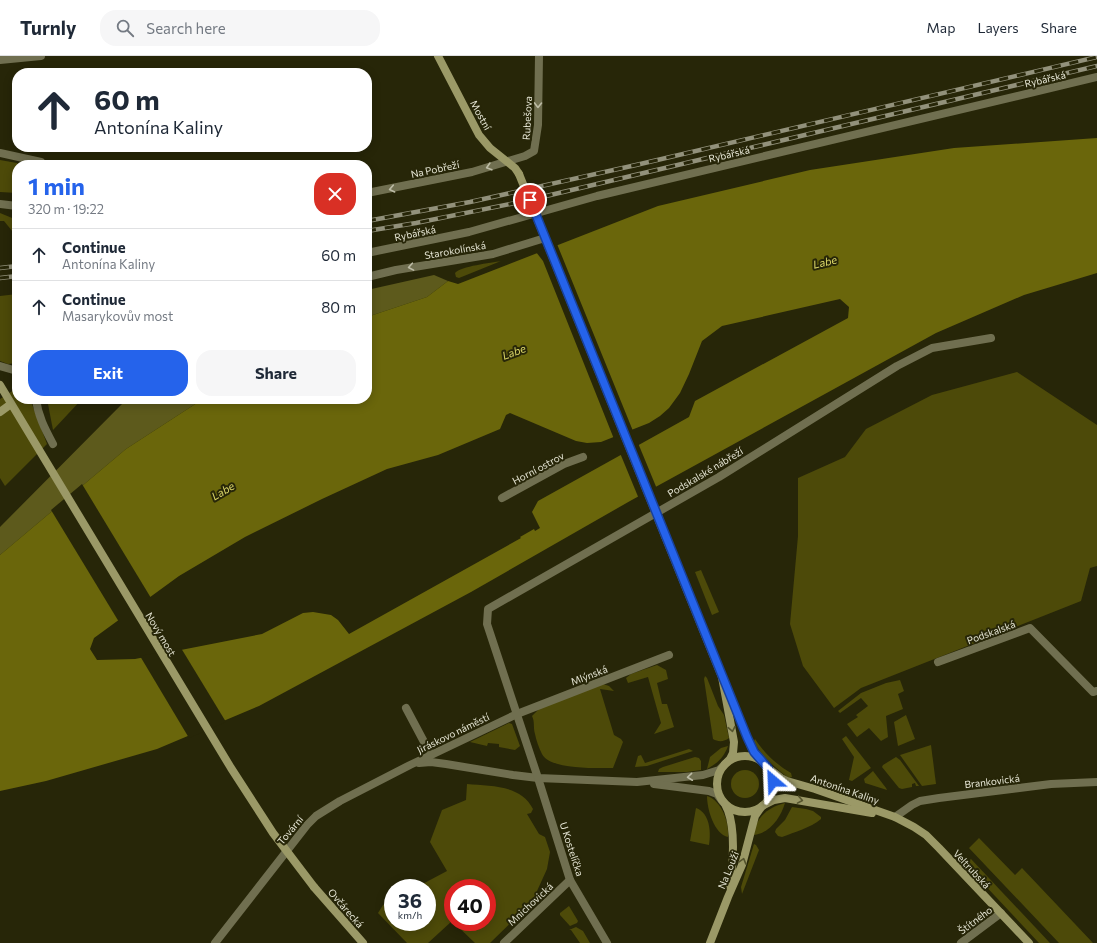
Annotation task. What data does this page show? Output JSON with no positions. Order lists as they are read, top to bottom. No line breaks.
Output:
{"streets":{"street":["Rybářská","Mostní","Rubešova","Na Pobřeží","Starokolínská","Horní ostrov","Podskalské nábřeží","Podskalská","Nový most","Mlýnská","Jiráskovo náměstí","Brankovická","Antonína Kaliny","Tovární","U Kostelíčka","Veltrubská","Na Louži","Mnichovická","Ovčárecká","Štítného"]},"crossings":[["Mostní","Rubešova"],["Mostní","Na Pobřeží"],["Mostní","Starokolínská"],["Rubešova","Na Pobřeží"],["Podskalské nábřeží","Mlýnská"],["Podskalské nábřeží","Jiráskovo náměstí"],["Nový most","Ovčárecká"],["Mlýnská","Jiráskovo náměstí"],["Jiráskovo náměstí","Antonína Kaliny"],["Jiráskovo náměstí","Tovární"],["Jiráskovo náměstí","U Kostelíčka"],["Jiráskovo náměstí","Na Louži"],["Brankovická","Antonína Kaliny"],["Brankovická","Veltrubská"],["Antonína Kaliny","Veltrubská"],["Antonína Kaliny","Na Louži"],["U Kostelíčka","Mnichovická"],["Veltrubská","Štítného"]],"one_way":["Rubešova","Na Pobřeží","Starokolínská"],"water":["Labe"],"page":{"header":"Turnly","search":"Search here","nav":["Map","Layers","Share"],"turn":["60 m","Antonína Kaliny"],"heading":["1 min","320 m · 19:22"],"list":[{"name":"Continue","note":"Antonína Kaliny","value":"60 m"},{"name":"Continue","note":"Masarykovův most","value":"80 m"}],"buttons":["Exit","Share"],"speed":"36 km/h","limit":"40"}}
